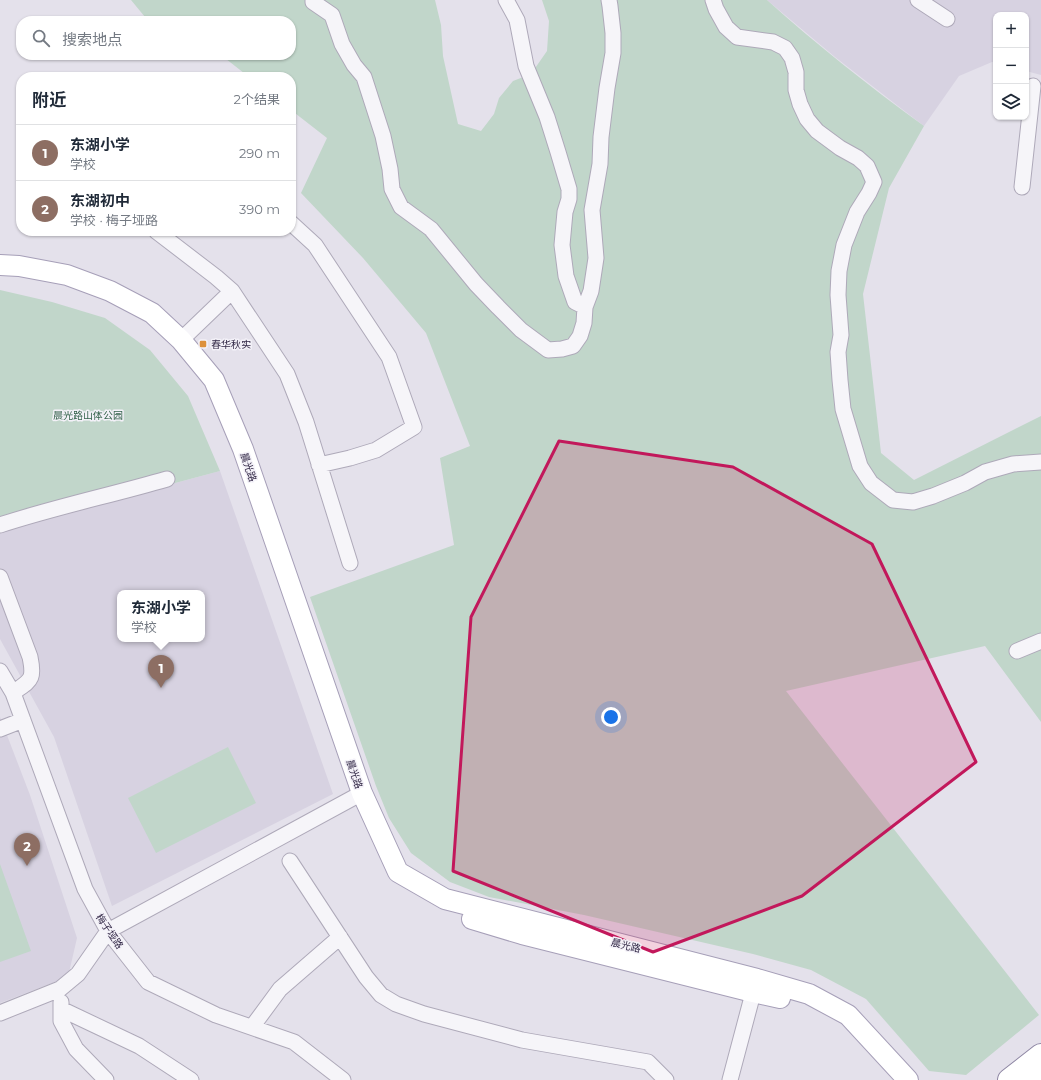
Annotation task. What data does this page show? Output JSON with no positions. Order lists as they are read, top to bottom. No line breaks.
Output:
{"streets":{"main road":["晨光路"],"street":["梅子垭路"]},"parks":["晨光路山体公园"],"places":{"transit":["春华秋实"]},"page":{"map_buttons":["+","−"],"search":"搜索地点","heading":["附近","2个结果"],"list":[{"mark":"1","name":"东湖小学","note":"学校","value":"290 m"},{"mark":"2","name":"东湖初中","note":"学校 · 梅子垭路","value":"390 m"}],"popup":["东湖小学","学校"],"pins":["1","2"]}}
